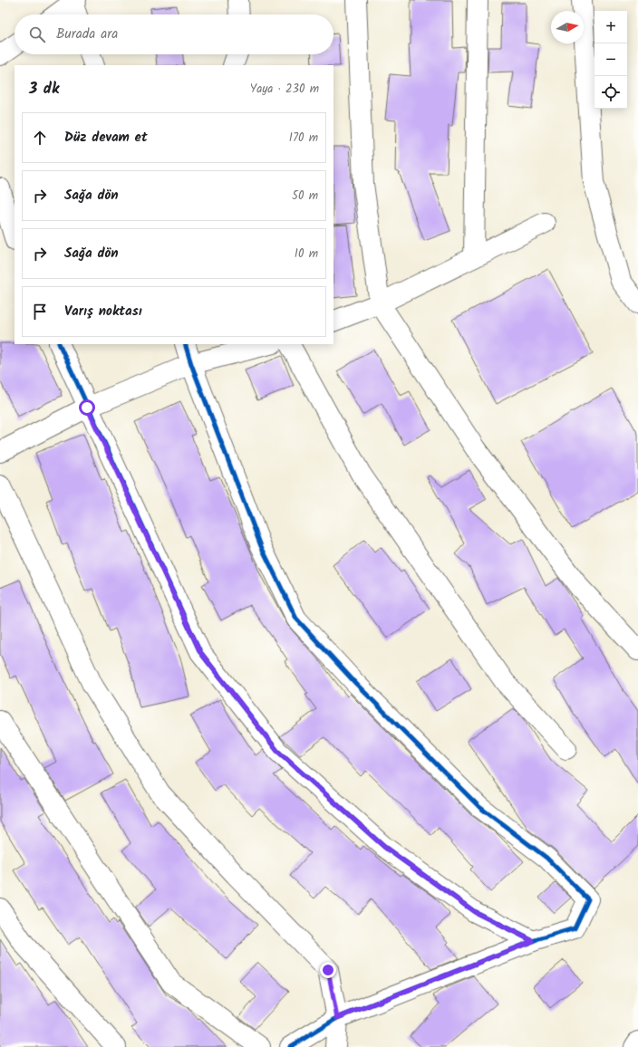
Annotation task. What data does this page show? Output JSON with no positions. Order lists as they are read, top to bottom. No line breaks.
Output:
{"north":"right","page":{"map_buttons":["+","−"],"search":"Burada ara","heading":["3 dk","Yaya · 230 m"],"list":[["Düz devam et","170 m"],["Sağa dön","50 m"],["Sağa dön","10 m"],"Varış noktası"]}}
